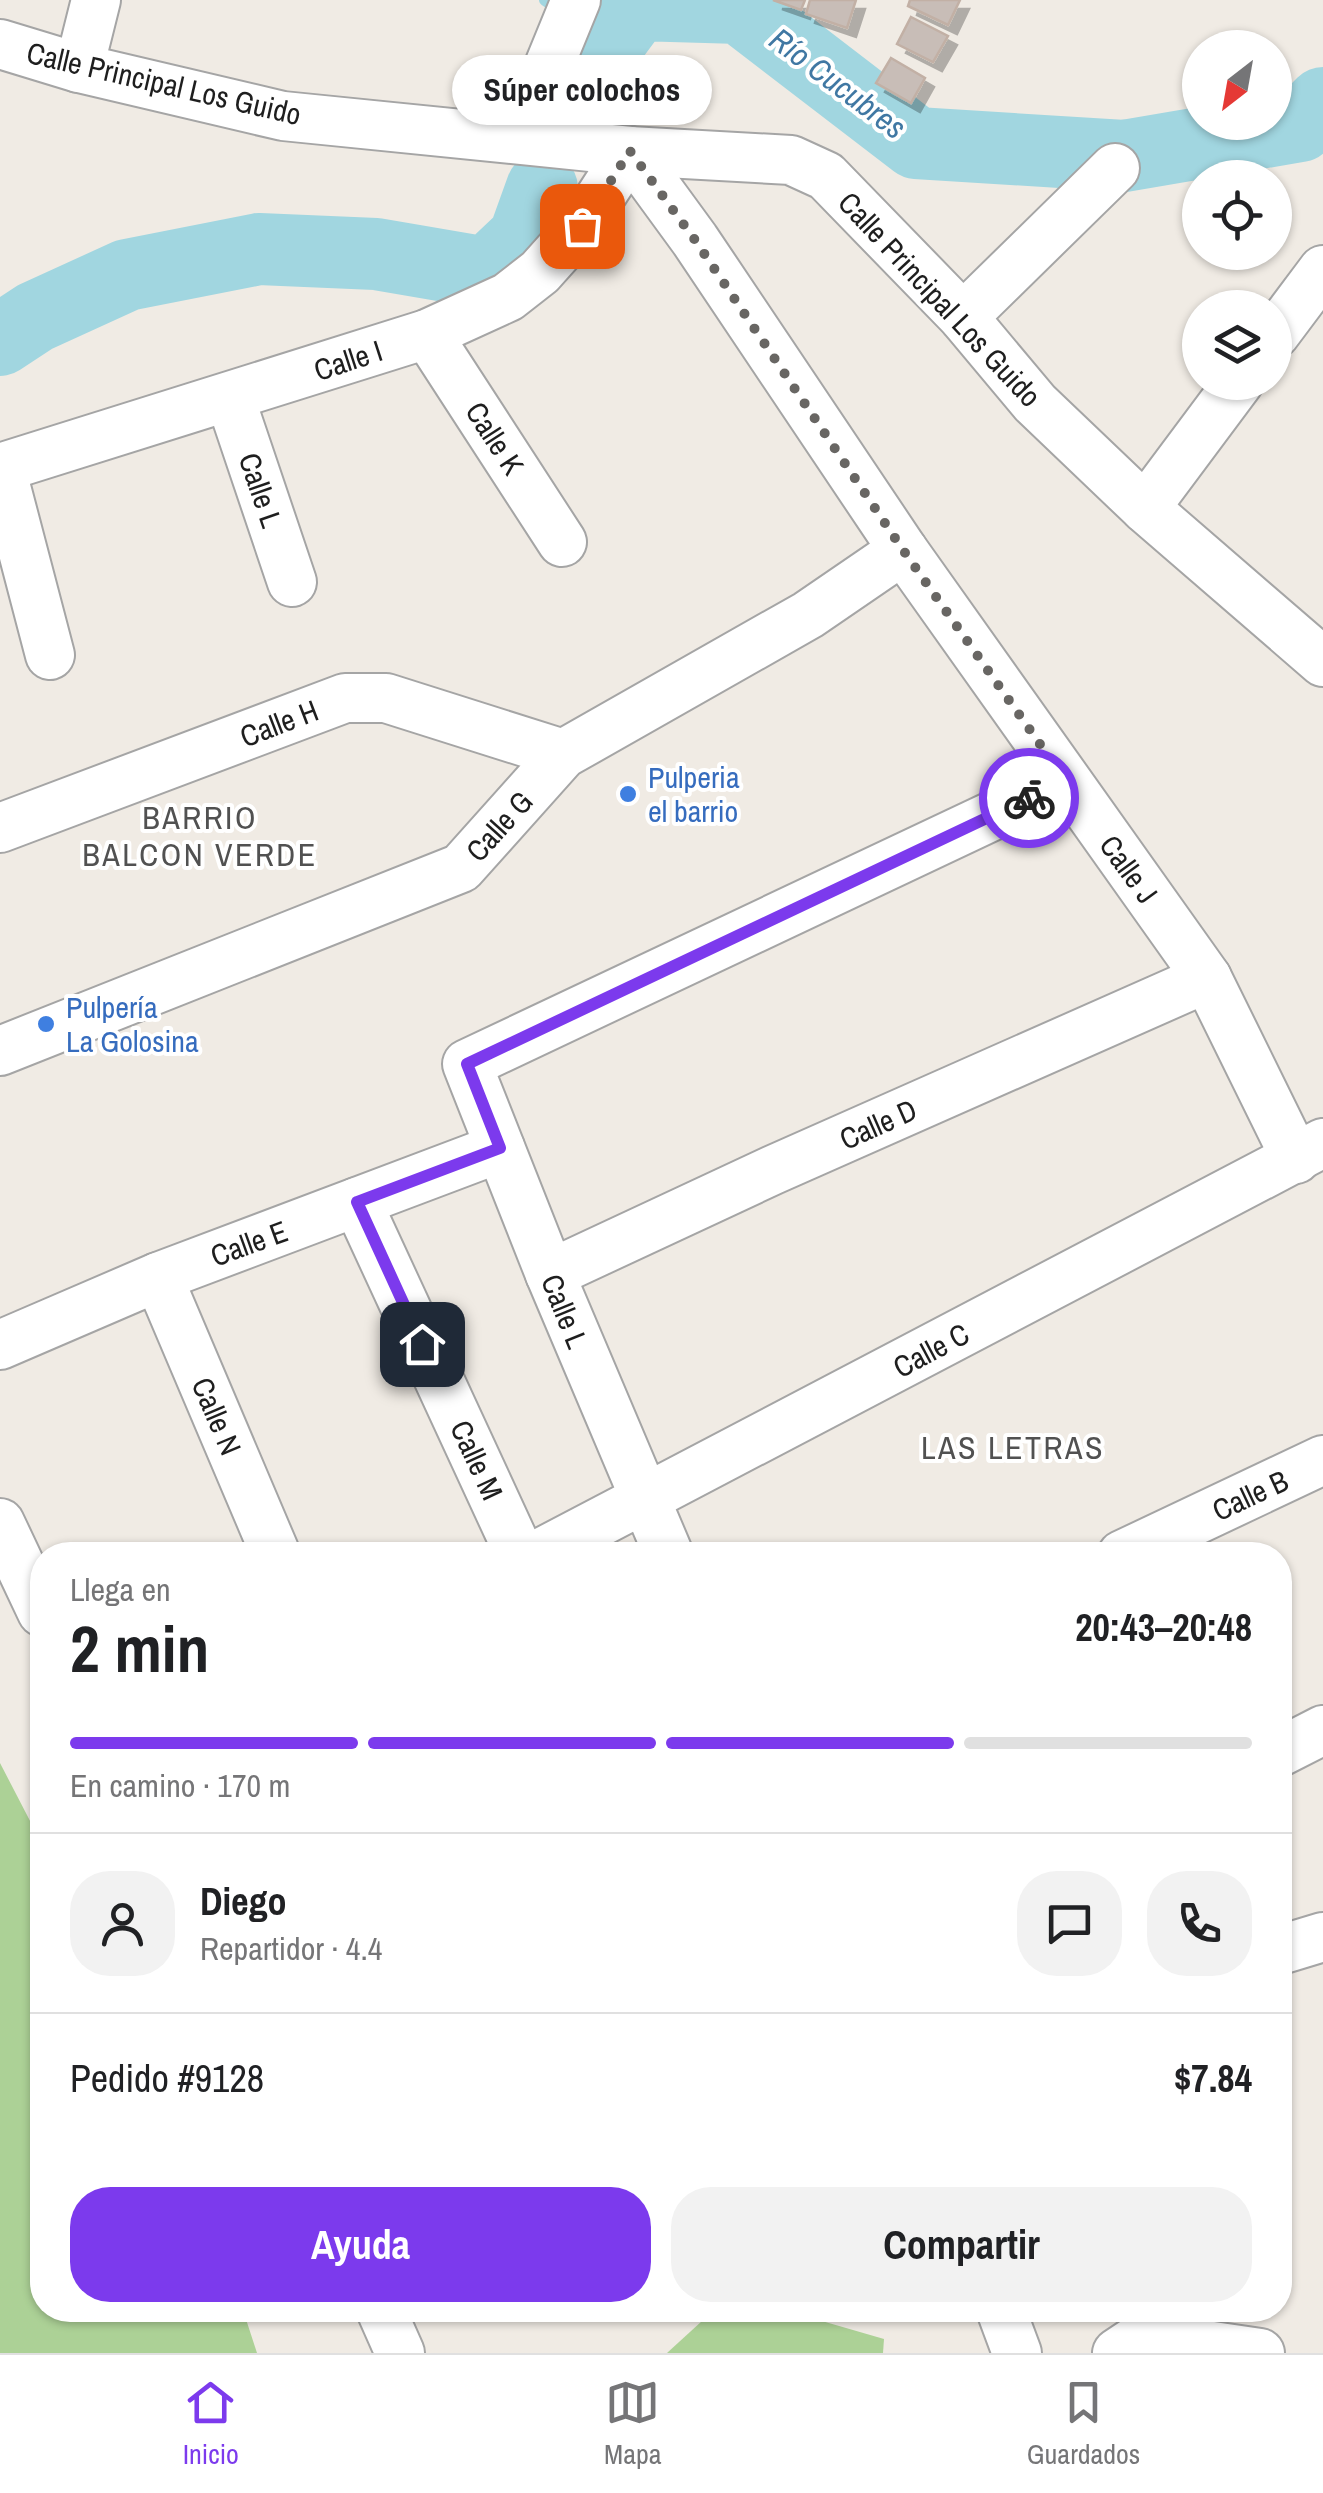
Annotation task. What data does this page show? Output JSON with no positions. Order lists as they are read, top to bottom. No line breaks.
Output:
{"streets":{"street":["Calle Principal Los Guido","Calle I","Calle K","Calle L","Calle H","Calle G","Calle J","Calle D","Calle E","Calle C","Calle N","Calle M","Calle B"]},"crossings":[["Calle Principal Los Guido","Calle I"],["Calle Principal Los Guido","Calle J"],["Calle I","Calle K"],["Calle I","Calle L"],["Calle I","Calle J"],["Calle L","Calle J"],["Calle L","Calle D"],["Calle L","Calle E"],["Calle L","Calle C"],["Calle H","Calle G"],["Calle G","Calle J"],["Calle J","Calle D"],["Calle J","Calle C"],["Calle E","Calle N"],["Calle E","Calle M"]],"districts":["BARRIO BALCON VERDE","LAS LETRAS"],"water":["Río Cucubres"],"places":["Súper colochos","Pulperia el barrio","Pulpería La Golosina"],"north":"bottom left","page":{"bubble":"Súper colochos","heading":["2 min","Llega en","20:43–20:48"],"panel":["Diego","Repartidor · 4.4","Pedido #9128","$7.84"],"bar":"En camino · 170 m","buttons":["Ayuda","Compartir"],"tabs":["Inicio","Mapa","Guardados"]}}
